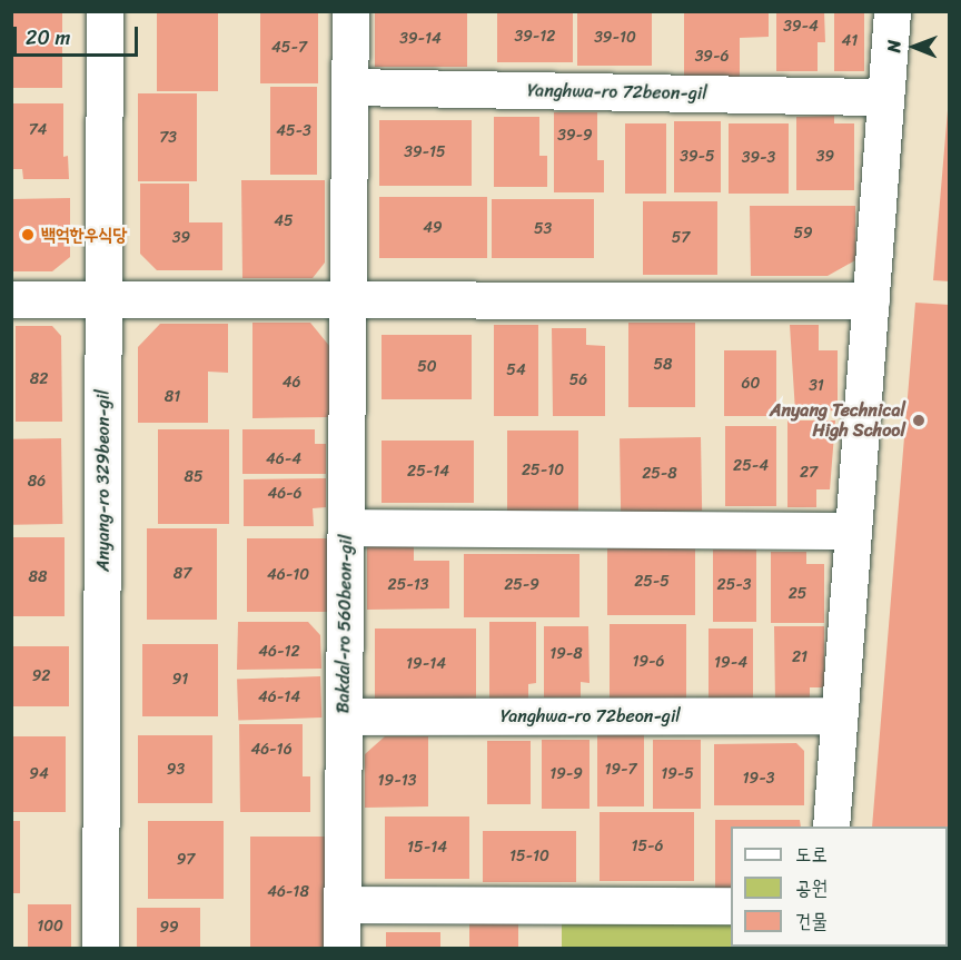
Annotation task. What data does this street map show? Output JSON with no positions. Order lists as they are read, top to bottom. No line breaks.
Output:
{"streets":{"street":["Yanghwa-ro 72beon-gil","Anyang-ro 329beon-gil","Bakdal-ro 560beon-gil"]},"crossings":[["Yanghwa-ro 72beon-gil","Bakdal-ro 560beon-gil"]],"places":["백억한우식당","Anyang Technical High School"],"house_numbers":["39-4","39-12","39-10","39-14","41","45-7","39-6","74","45-3","39-9","73","39-15","39-5","39","39-3","45","49","53","59","39","57","58","50","54","82","56","46","60","31","81","46-4","25-4","25-10","25-14","27","25-8","85","86","46-6","87","46-10","88","25-5","25-13","25-9","25-3","25","46-12","19-8","21","19-6","19-4","19-14","92","91","46-14","46-16","93","19-7","94","19-9","19-5","19-3","19-13","15-6","15-14","15-10","97","46-18","100","99"],"legend":["도로","공원","건물"],"scale_bar":"20 m","north":"left"}
